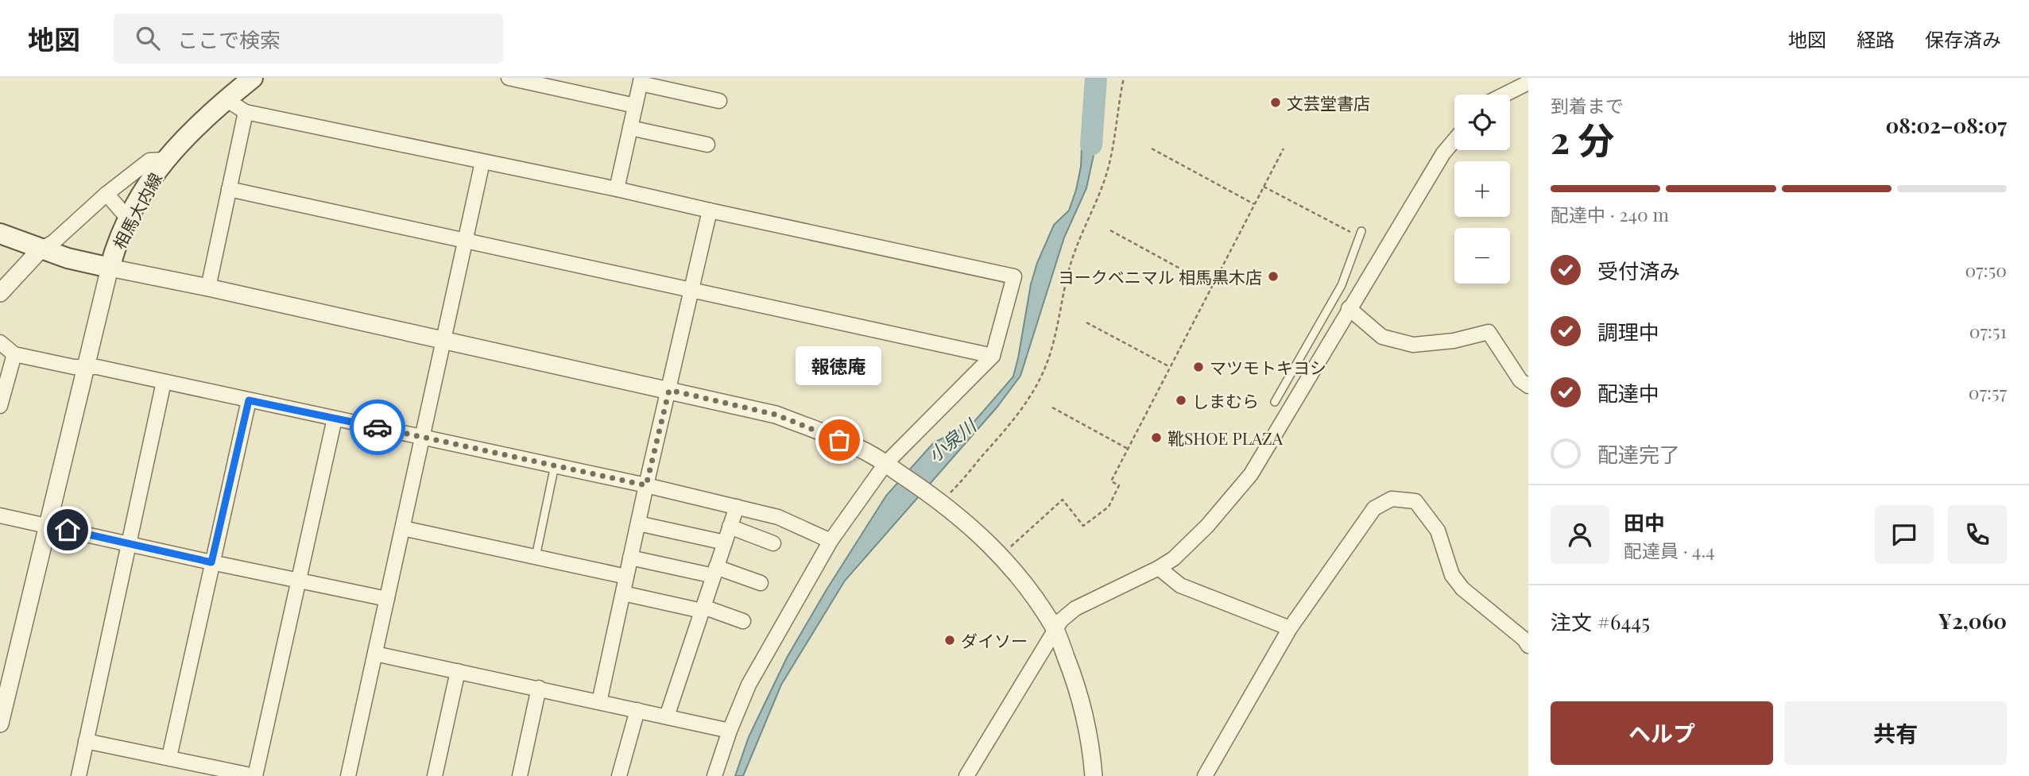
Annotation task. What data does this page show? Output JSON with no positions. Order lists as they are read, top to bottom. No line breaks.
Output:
{"streets":{"main road":["相馬大内線"]},"water":["小泉川"],"places":["文芸堂書店","ヨークベニマル 相馬黒木店","マツモトキヨシ","しまむら","靴SHOE PLAZA","報徳庵","ダイソー"],"page":{"header":"地図","search":"ここで検索","nav":["地図","経路","保存済み"],"heading":["2 分","到着まで","08:02–08:07"],"panel":["田中","配達員 · 4.4","注文 #6445","¥2,060"],"map_buttons":["+","−"],"bar":"配達中 · 240 m","list":[["受付済み","07:50"],["調理中","07:51"],["配達中","07:57"],"配達完了"],"bubble":"報徳庵","buttons":["ヘルプ","共有"]}}
